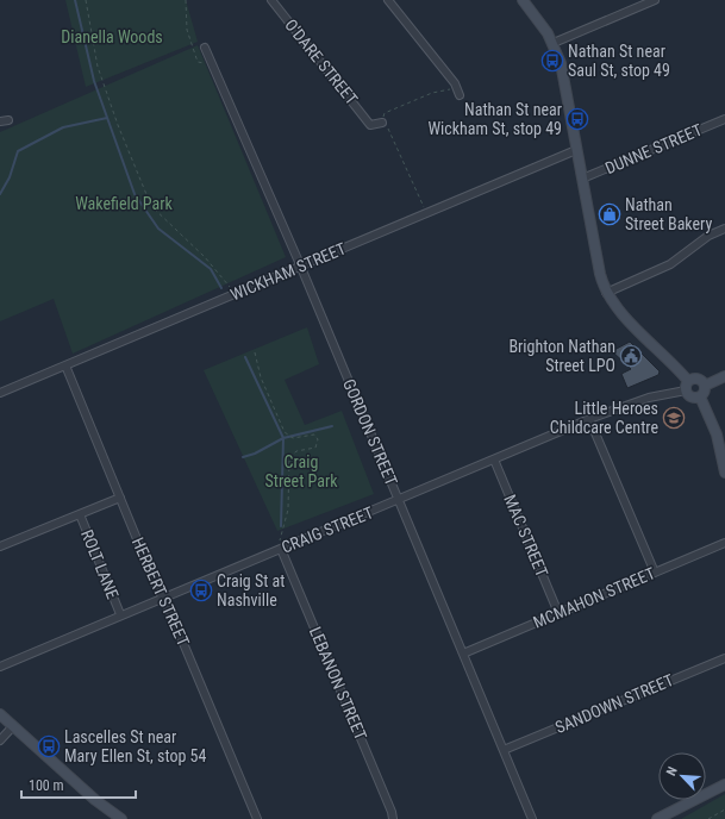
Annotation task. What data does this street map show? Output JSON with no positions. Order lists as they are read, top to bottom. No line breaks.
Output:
{"streets":{"street":["O'DARE STREET","DUNNE STREET","WICKHAM STREET","GORDON STREET","CRAIG STREET","MAC STREET","ROLT LANE","HERBERT STREET","MCMAHON STREET","LEBANON STREET","SANDOWN STREET"]},"crossings":[["WICKHAM STREET","GORDON STREET"],["WICKHAM STREET","HERBERT STREET"],["GORDON STREET","CRAIG STREET"],["GORDON STREET","MCMAHON STREET"],["GORDON STREET","SANDOWN STREET"],["CRAIG STREET","MAC STREET"],["CRAIG STREET","ROLT LANE"],["CRAIG STREET","HERBERT STREET"],["CRAIG STREET","LEBANON STREET"],["MAC STREET","MCMAHON STREET"]],"parks":["Dianella Woods","Wakefield Park","Craig Street Park"],"places":{"bus stop":["Nathan St near Saul St, stop 49","Nathan St near Wickham St, stop 49","Craig St at Nashville","Lascelles St near Mary Ellen St, stop 54"],"shop":["Nathan Street Bakery"],"public building":["Brighton Nathan Street LPO"],"school or university":["Little Heroes Childcare Centre"]},"scale_bar":"100 m","north":"top left"}
